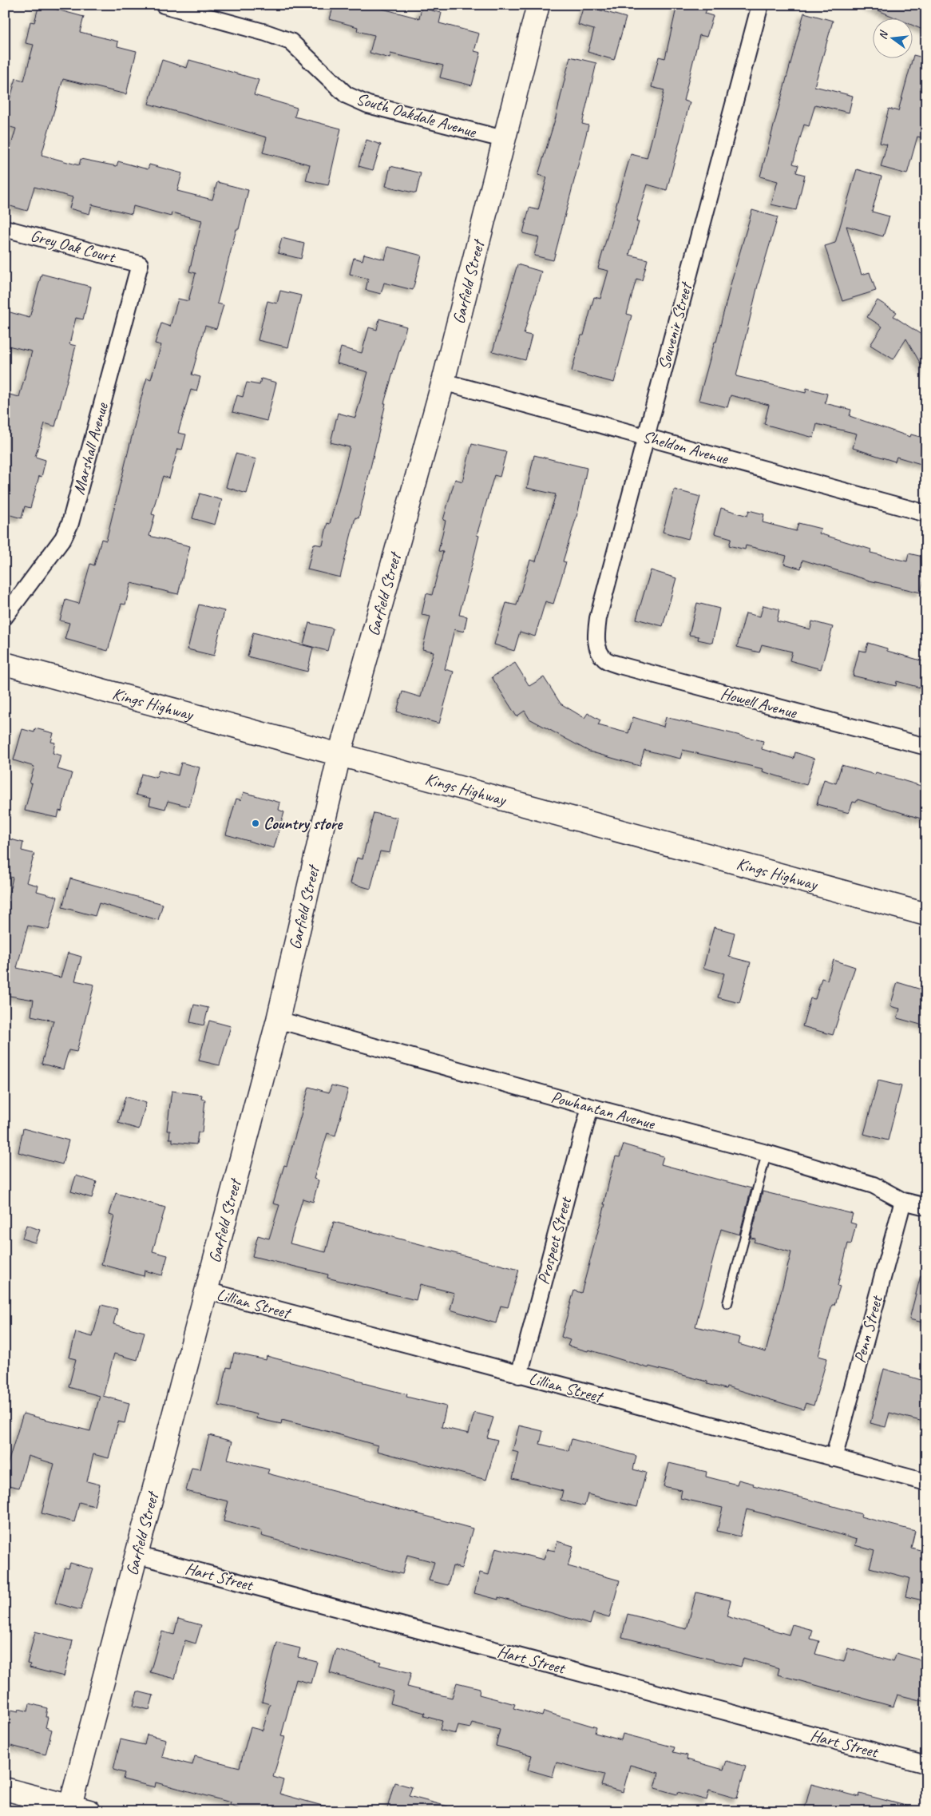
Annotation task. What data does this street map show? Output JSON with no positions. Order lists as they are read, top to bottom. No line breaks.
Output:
{"streets":{"main road":["Garfield Street","Kings Highway"],"street":["South Oakdale Avenue","Grey Oak Court","Souvenir Street","Sheldon Avenue","Marshall Avenue","Howell Avenue","Powhantan Avenue","Prospect Street","Lillian Street","Penn Street","Hart Street"]},"crossings":[["South Oakdale Avenue","Garfield Street"],["Grey Oak Court","Marshall Avenue"],["Garfield Street","Sheldon Avenue"],["Garfield Street","Kings Highway"],["Garfield Street","Powhantan Avenue"],["Garfield Street","Lillian Street"],["Garfield Street","Hart Street"],["Souvenir Street","Sheldon Avenue"],["Souvenir Street","Howell Avenue"],["Powhantan Avenue","Prospect Street"],["Powhantan Avenue","Penn Street"],["Prospect Street","Lillian Street"],["Lillian Street","Penn Street"]],"places":["Country store"],"north":"left"}
